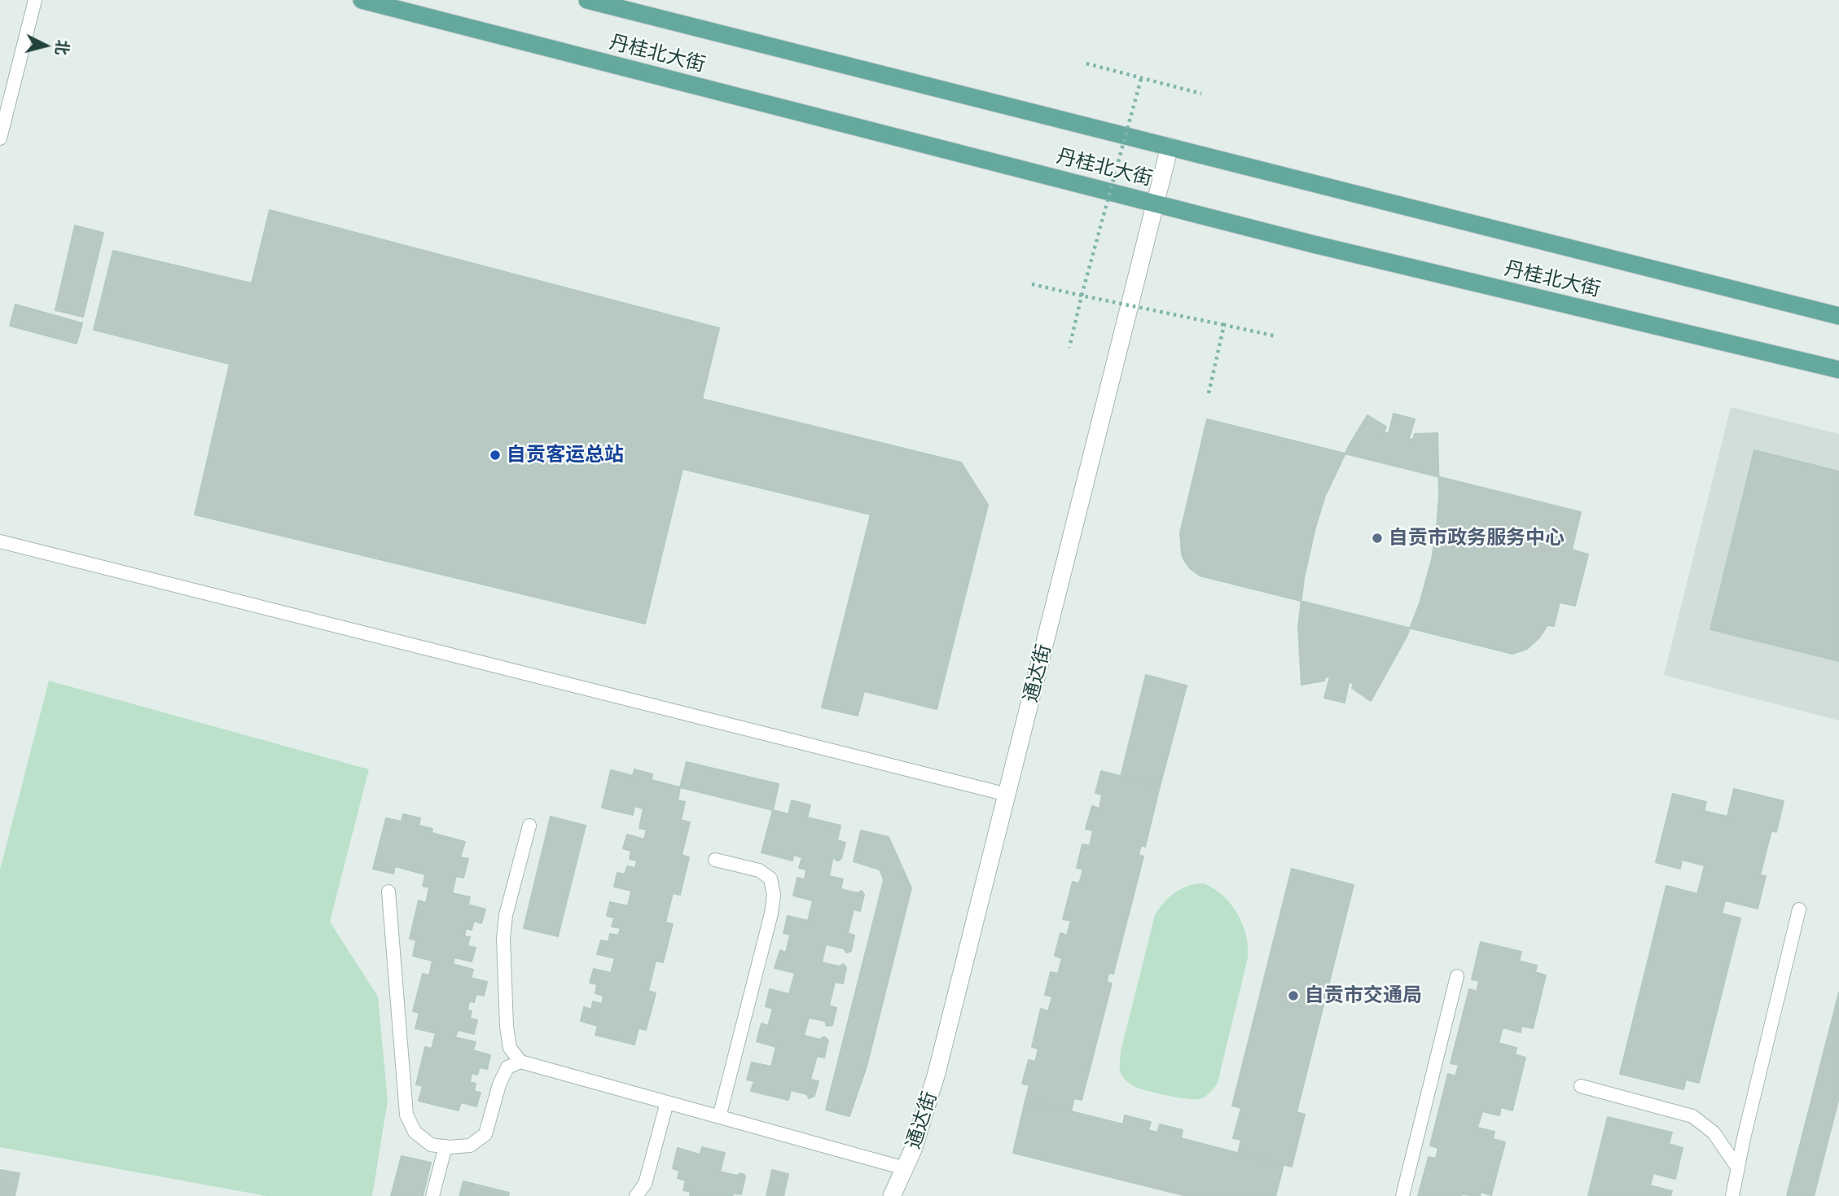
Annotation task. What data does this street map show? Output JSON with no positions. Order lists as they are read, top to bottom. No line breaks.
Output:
{"streets":{"main road":["丹桂北大街"],"street":["通达街"]},"crossings":[["丹桂北大街","通达街"]],"places":["自贡客运总站","自贡市政务服务中心","自贡市交通局"],"north":"right"}
